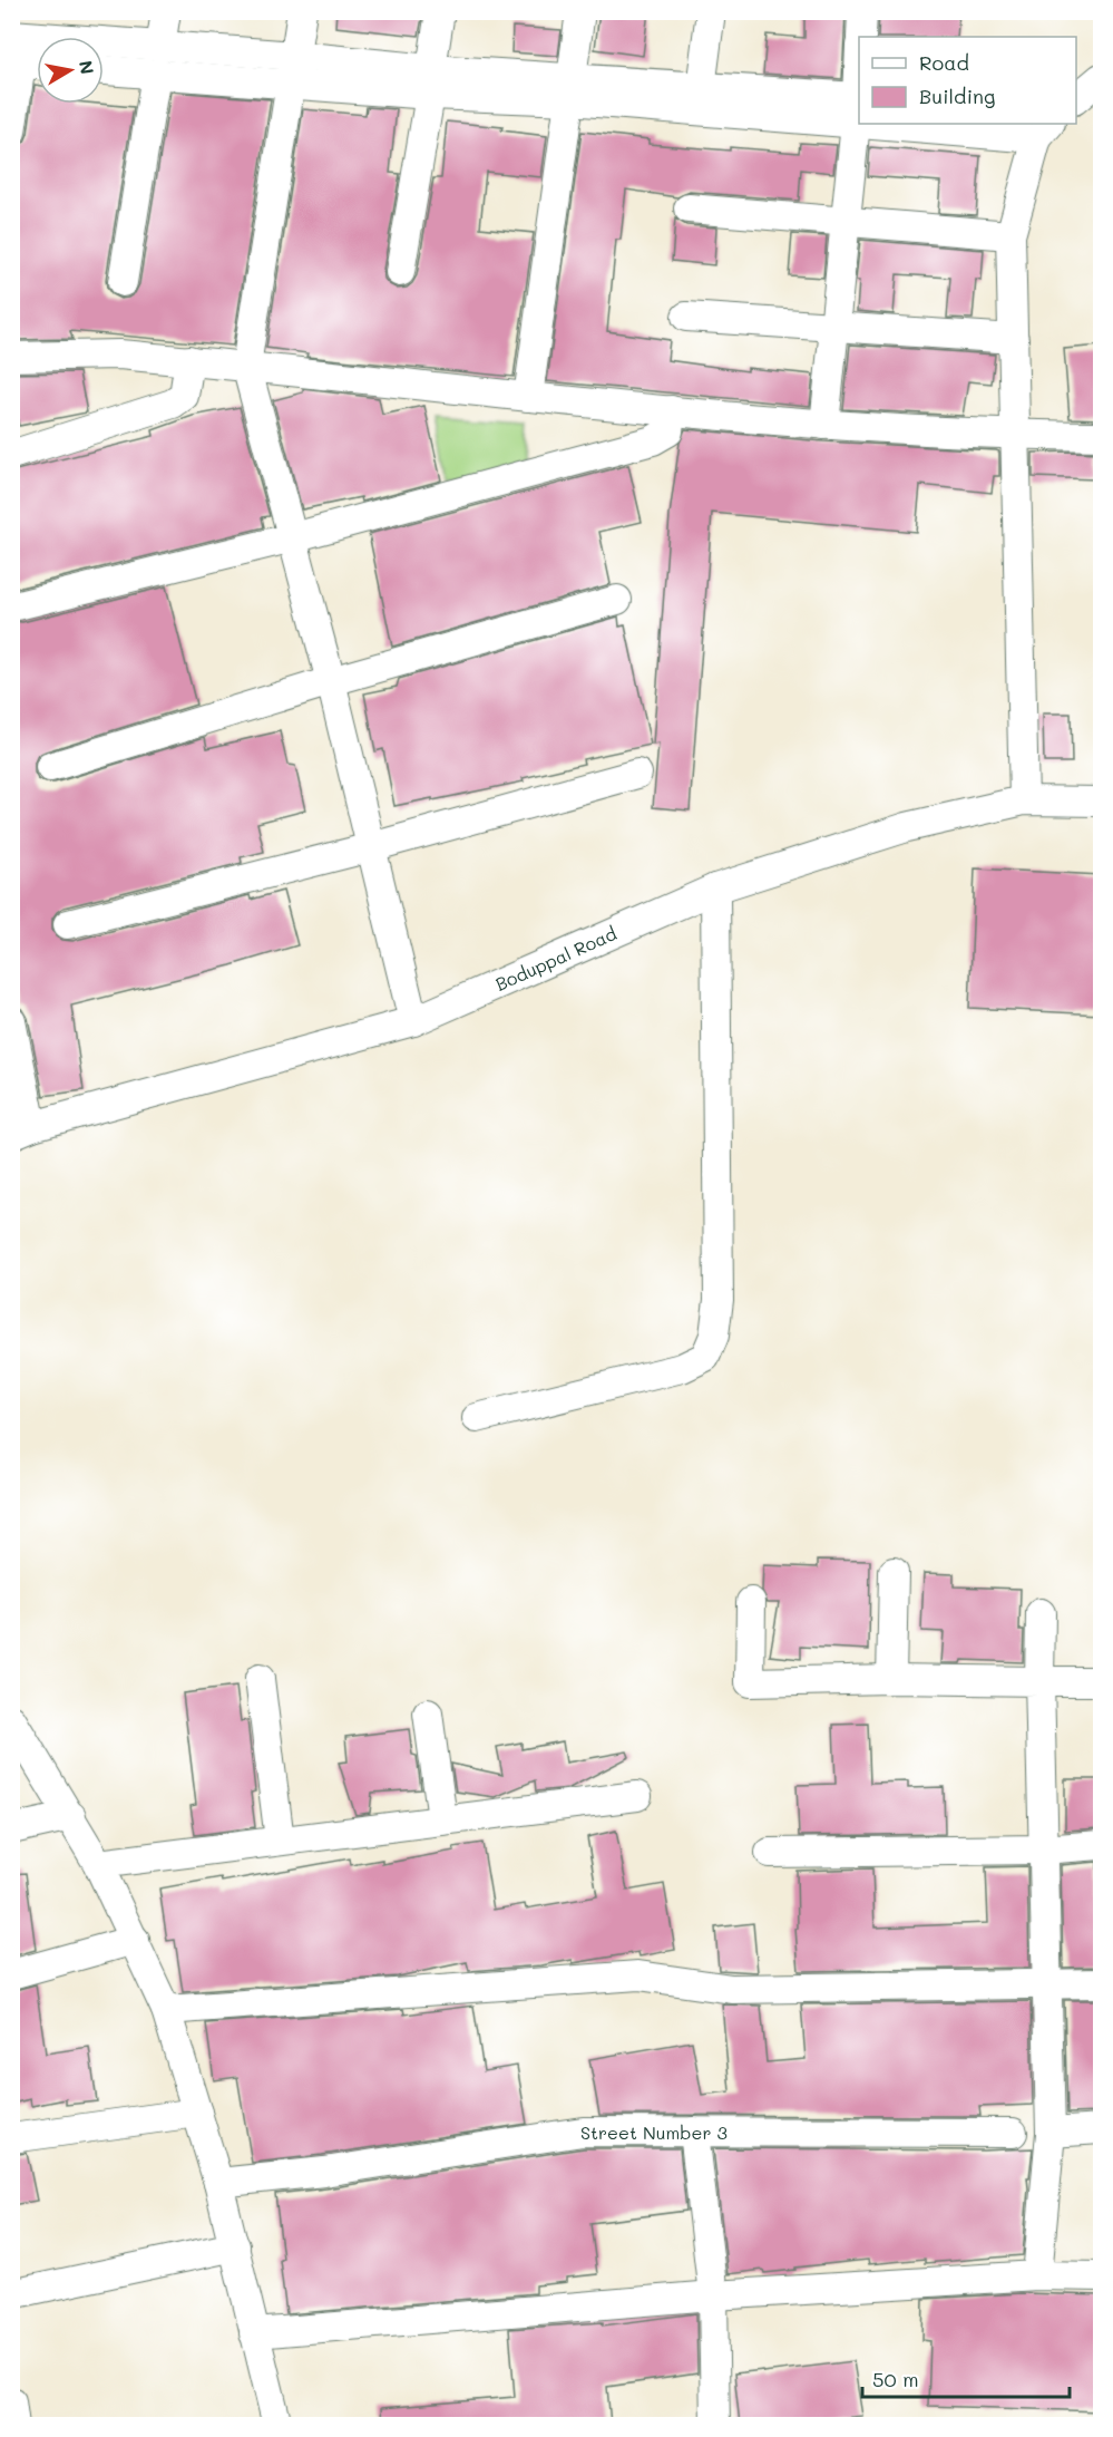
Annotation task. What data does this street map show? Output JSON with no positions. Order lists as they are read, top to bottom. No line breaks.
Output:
{"streets":{"street":["Boduppal Road","Street Number 3"]},"legend":["Road","Building"],"scale_bar":"50 m","north":"right"}
